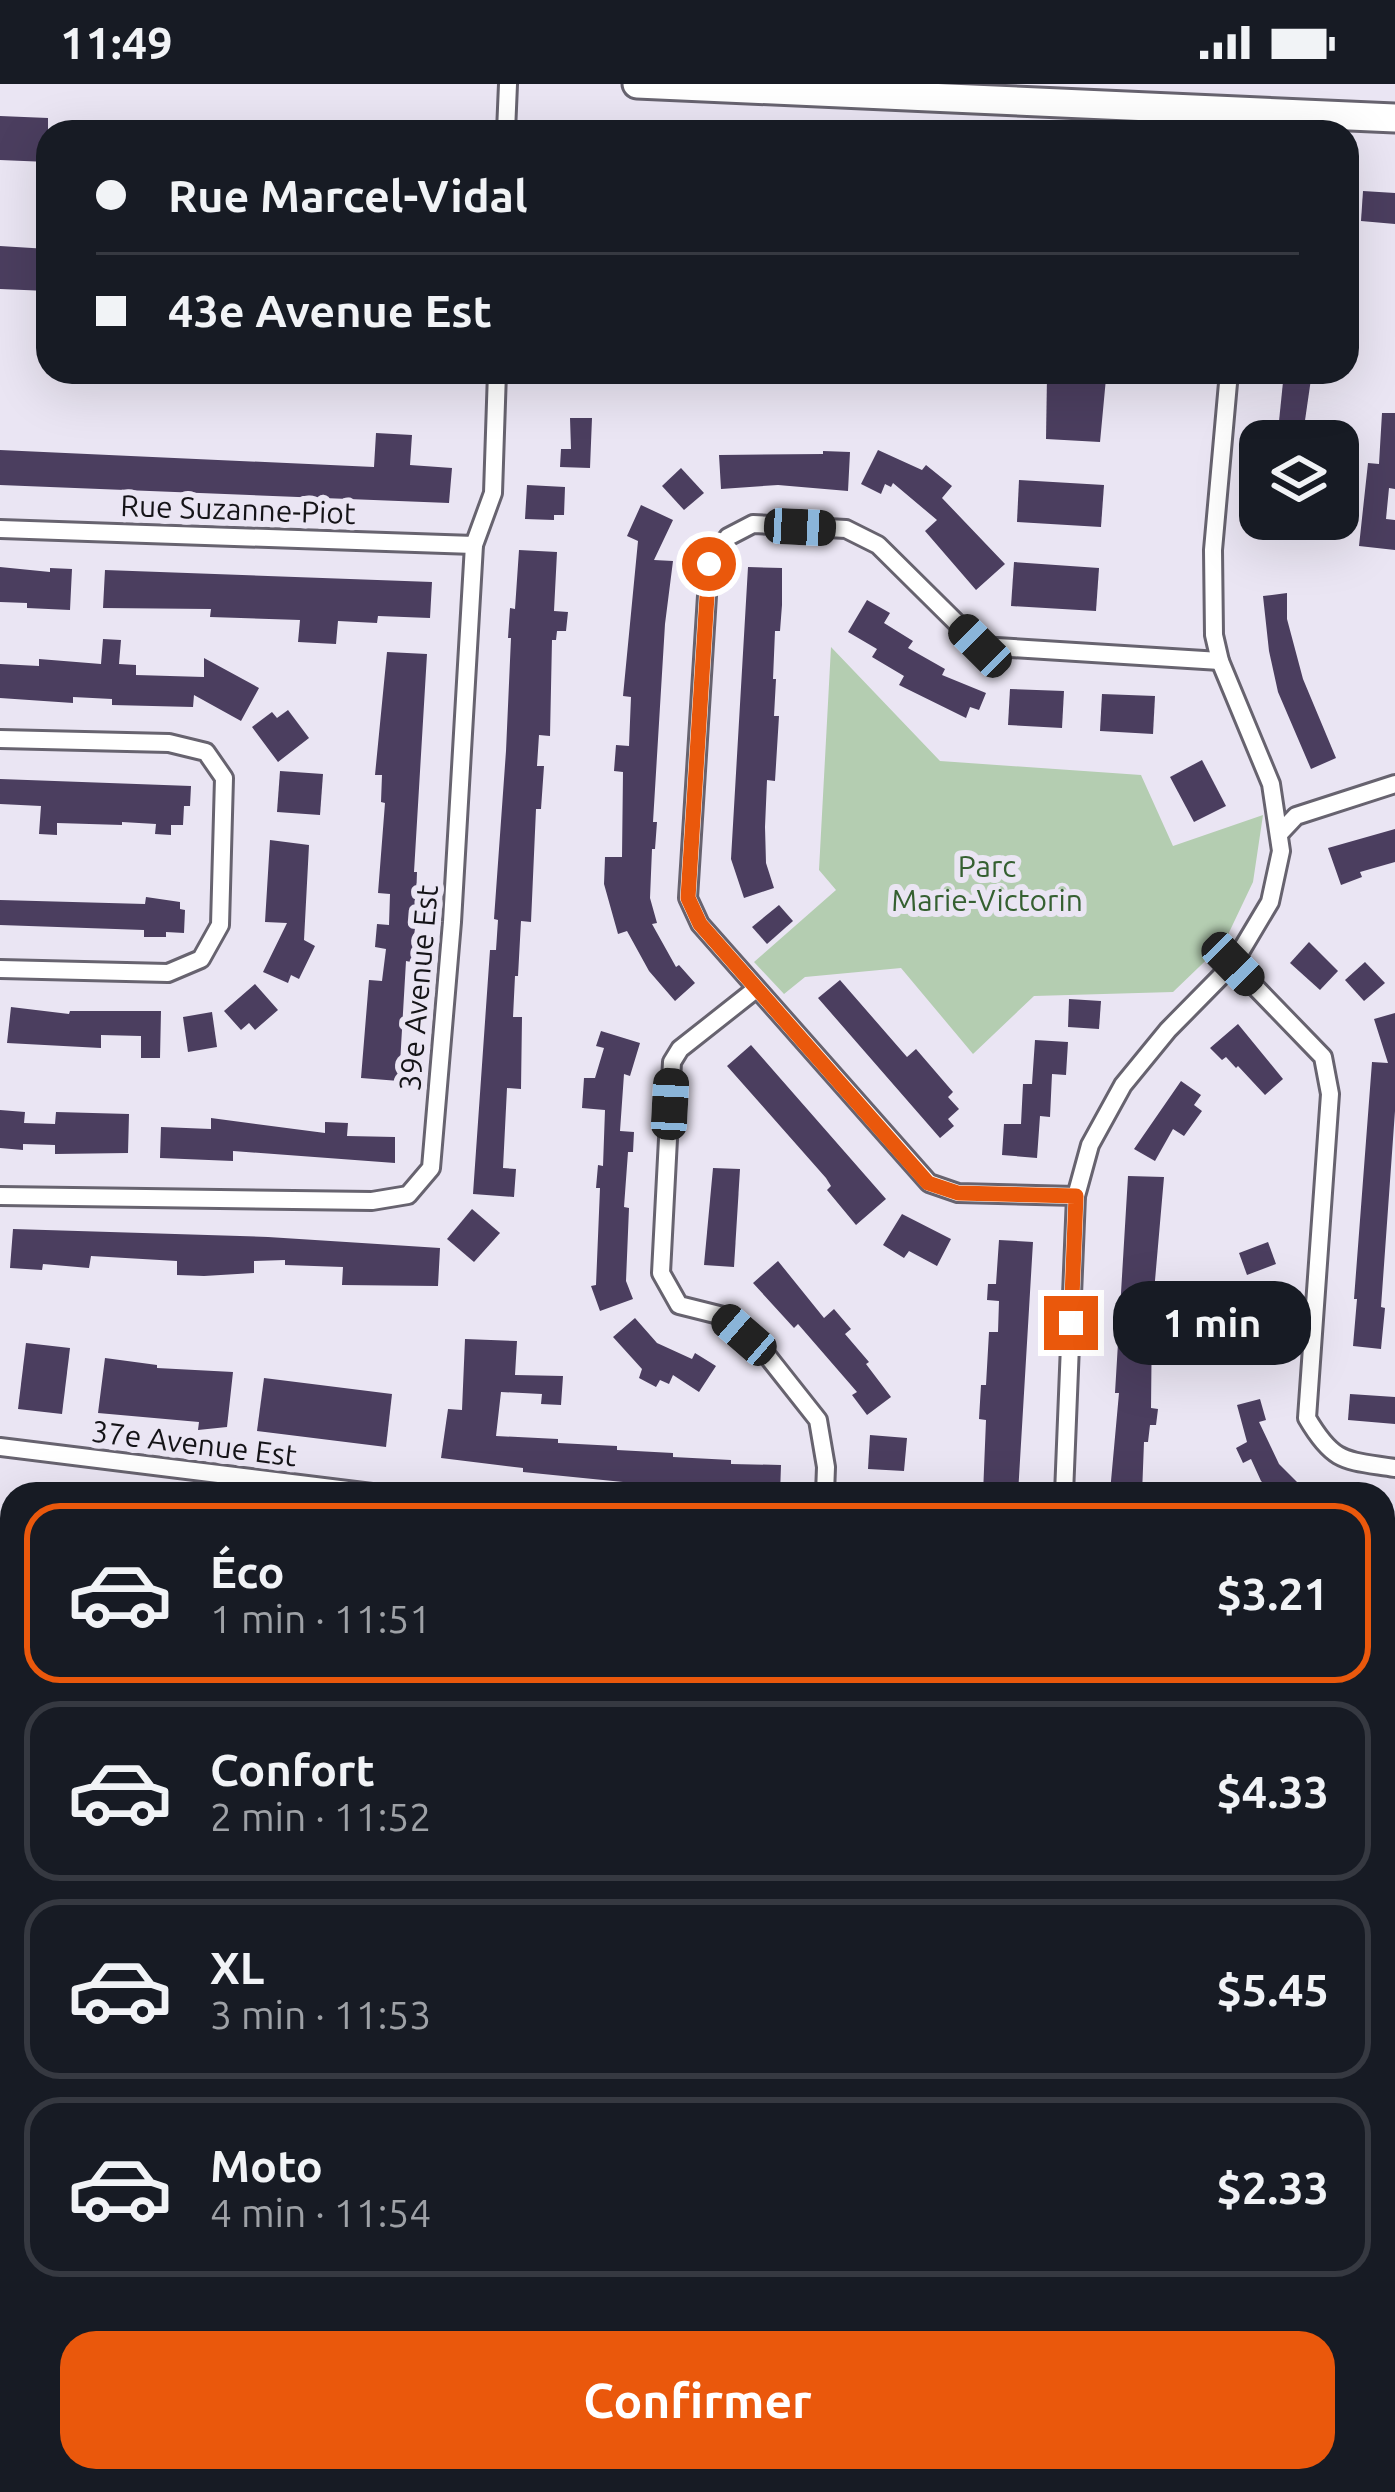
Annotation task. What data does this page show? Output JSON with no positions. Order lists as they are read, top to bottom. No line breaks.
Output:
{"streets":{"street":["Rue Suzanne-Piot","39e Avenue Est","37e Avenue Est"]},"crossings":[["Rue Suzanne-Piot","39e Avenue Est"]],"parks":["Parc Marie-Victorin"],"page":{"status":"11:49","banner":["Rue Marcel-Vidal","43e Avenue Est"],"bubble":"1 min","list":[{"name":"Éco","note":"1 min · 11:51","value":"$3.21"},{"name":"Confort","note":"2 min · 11:52","value":"$4.33"},{"name":"XL","note":"3 min · 11:53","value":"$5.45"},{"name":"Moto","note":"4 min · 11:54","value":"$2.33"}],"buttons":"Confirmer"}}
